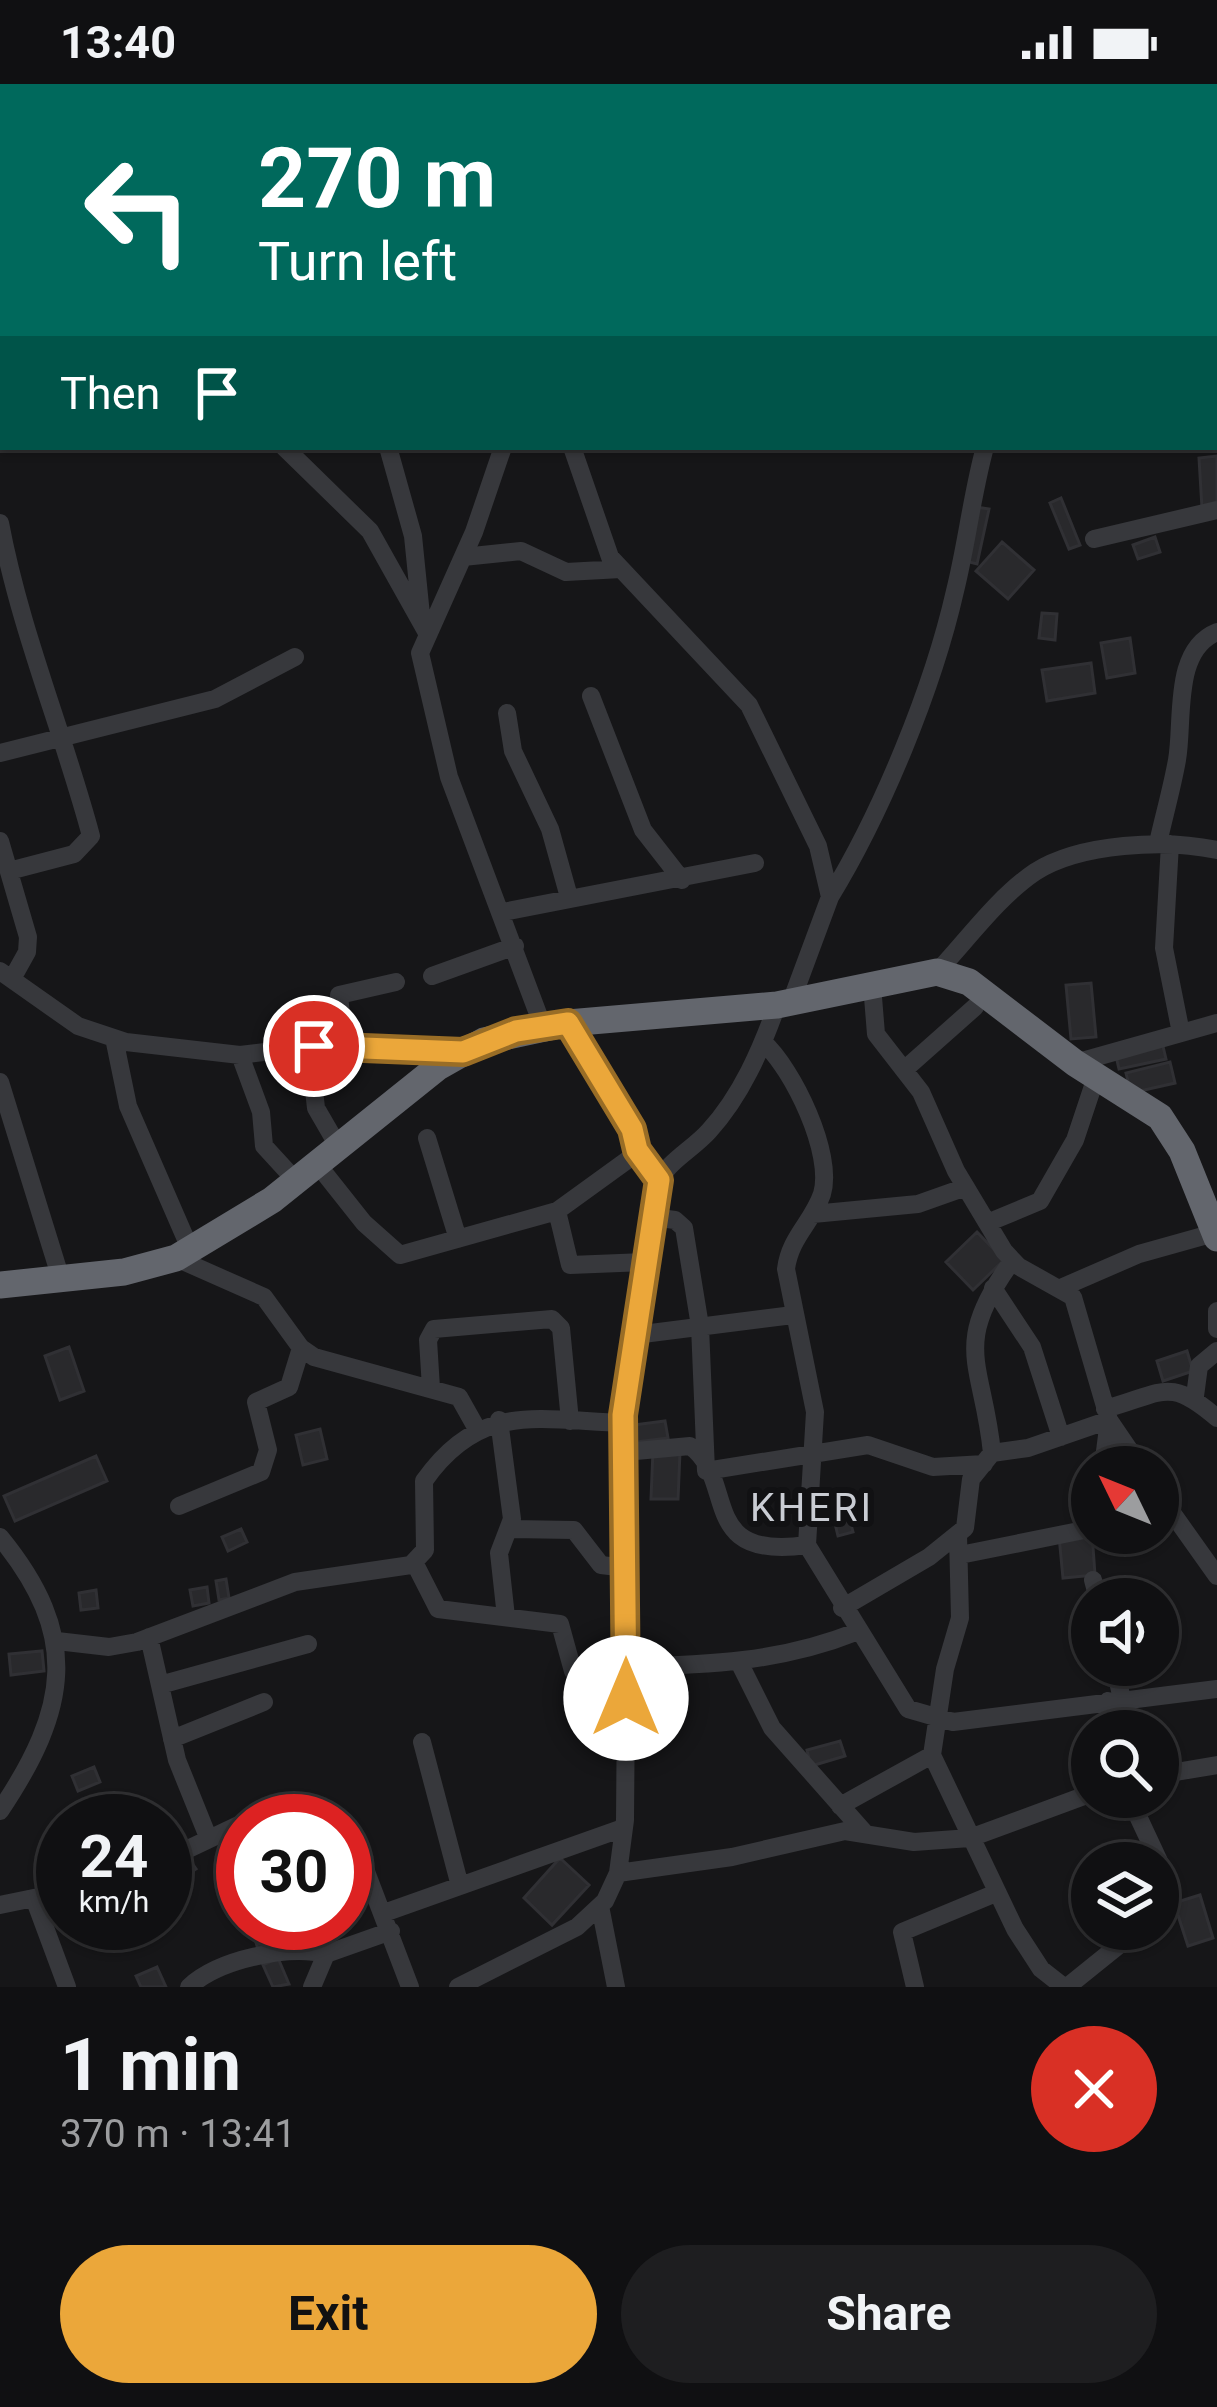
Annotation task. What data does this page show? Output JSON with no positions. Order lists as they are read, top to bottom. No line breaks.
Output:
{"districts":["KHERI"],"north":"top left","page":{"status":"13:40","turn":["270 m","Turn left"],"then":"Then","speed":"24 km/h","limit":"30","heading":["1 min","370 m · 13:41"],"buttons":["Exit","Share"]}}
